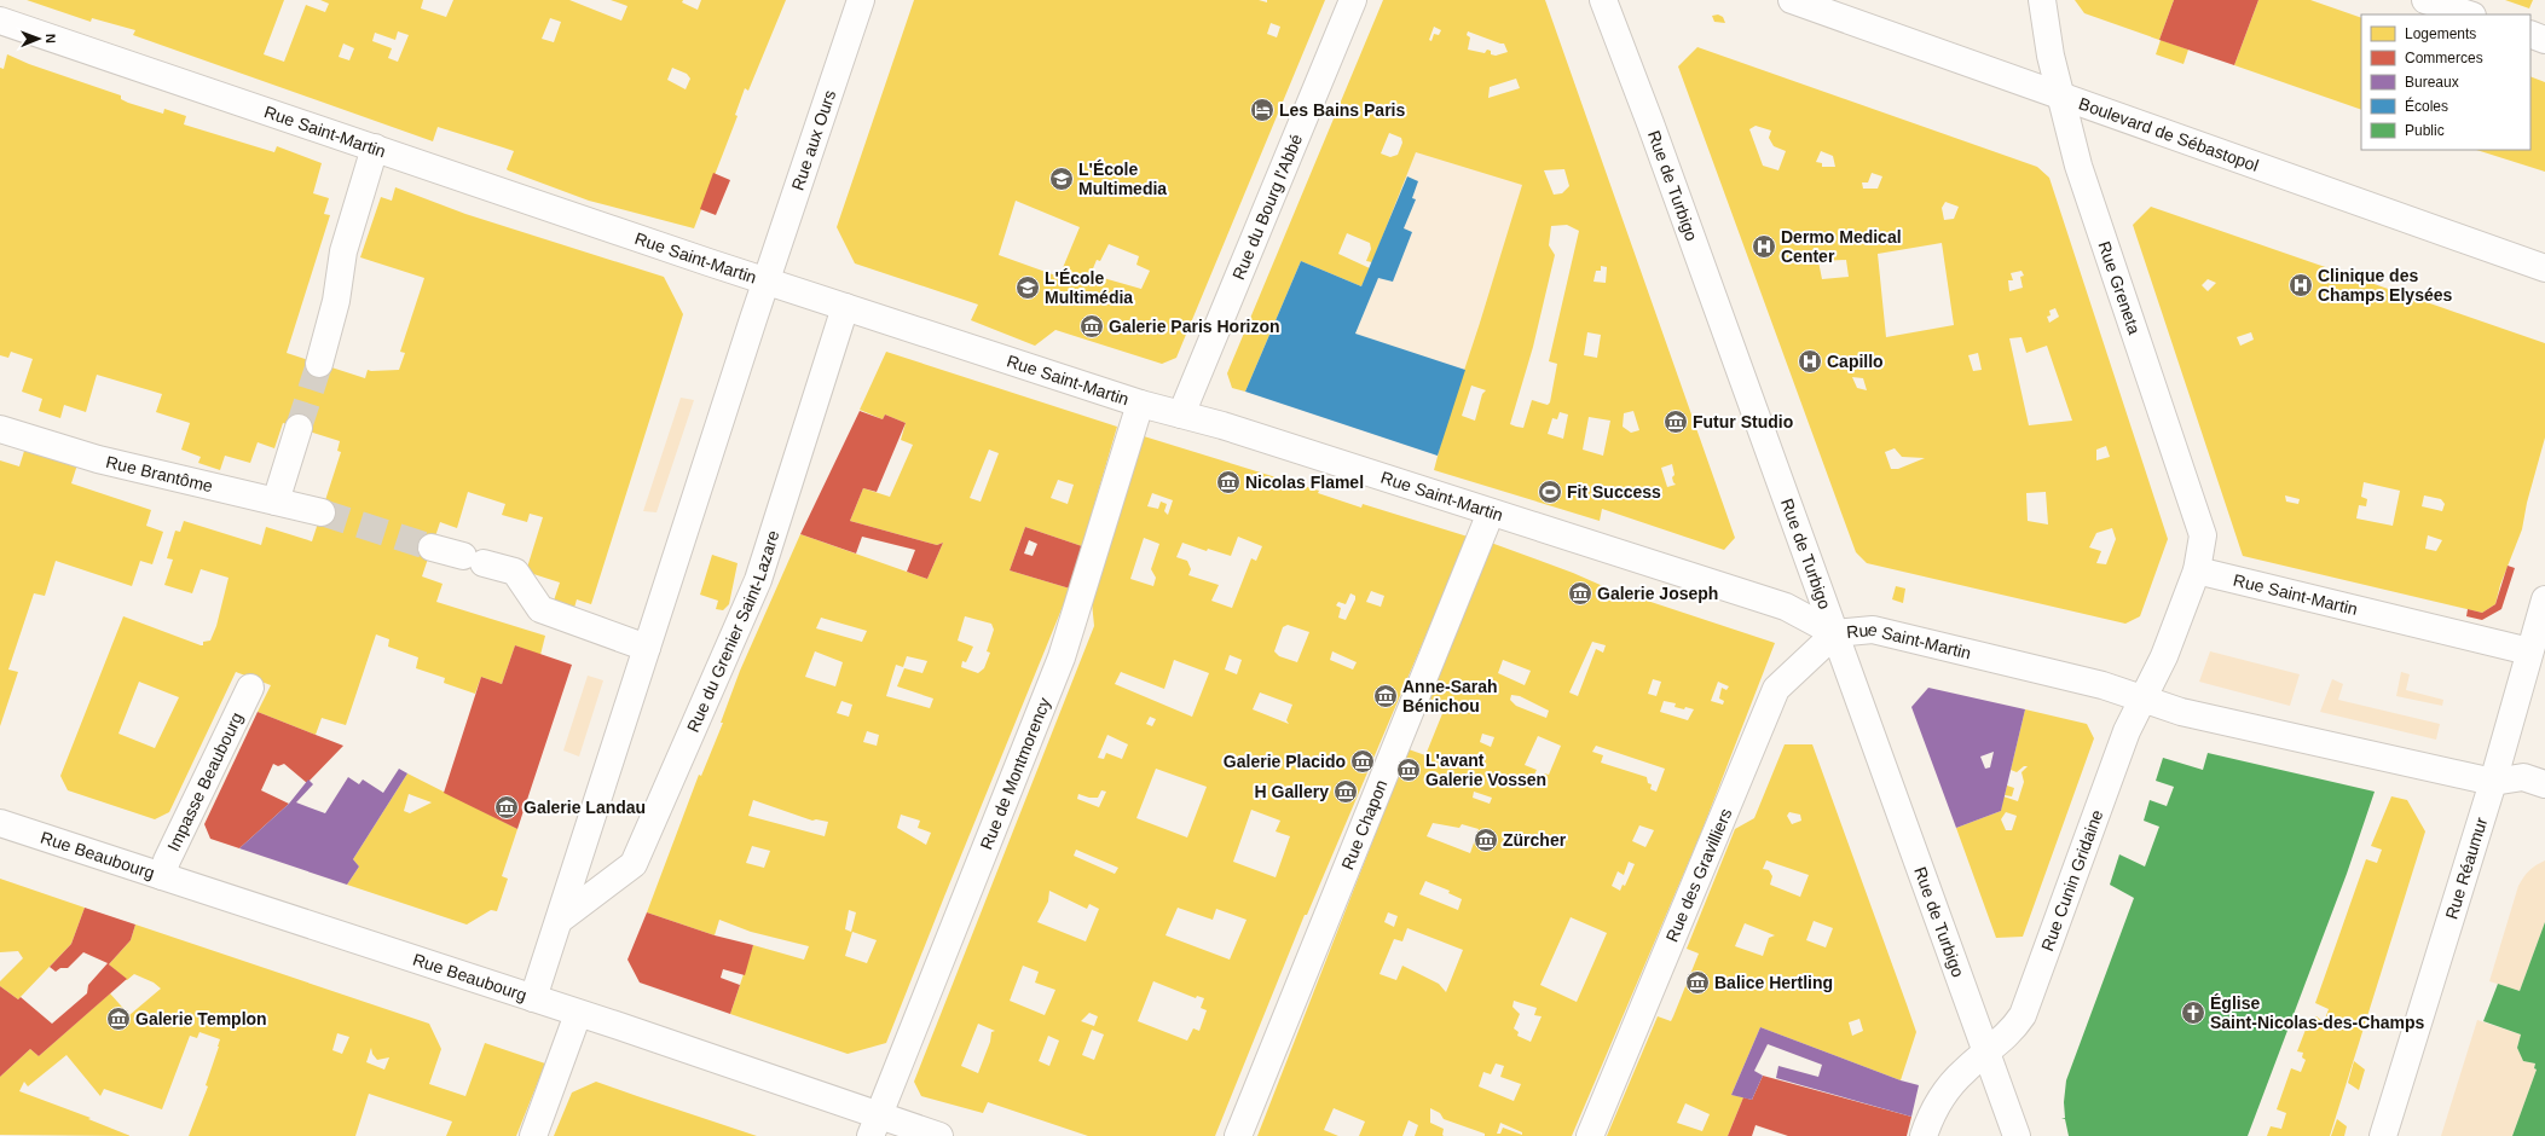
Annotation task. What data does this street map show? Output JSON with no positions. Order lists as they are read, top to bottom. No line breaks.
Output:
{"streets":{"street":["Rue Saint-Martin","Boulevard de Sébastopol","Rue aux Ours","Rue de Turbigo","Rue du Bourg l'Abbé","Rue Greneta","Rue Brantôme","Rue du Grenier Saint-Lazare","Rue de Montmorency","Impasse Beaubourg","Rue Chapon","Rue Beaubourg","Rue Réaumur","Rue des Gravilliers","Rue Cunin Gridaine"]},"crossings":[["Rue Saint-Martin","Rue aux Ours"],["Rue Saint-Martin","Rue de Turbigo"],["Rue Saint-Martin","Rue du Bourg l'Abbé"],["Rue Saint-Martin","Rue Greneta"],["Rue Saint-Martin","Rue du Grenier Saint-Lazare"],["Rue Saint-Martin","Rue de Montmorency"],["Rue Saint-Martin","Rue Chapon"],["Rue Saint-Martin","Rue Réaumur"],["Rue Saint-Martin","Rue des Gravilliers"],["Rue Saint-Martin","Rue Cunin Gridaine"],["Boulevard de Sébastopol","Rue Greneta"],["Rue de Turbigo","Rue des Gravilliers"],["Rue de Turbigo","Rue Cunin Gridaine"],["Rue de Montmorency","Rue Beaubourg"],["Impasse Beaubourg","Rue Beaubourg"]],"places":{"hotel":["Les Bains Paris"],"school or university":["L'École Multimedia","L'École Multimédia"],"hospital":["Dermo Medical Center","Clinique des Champs Elysées","Capillo"],"museum":["Galerie Paris Horizon","Futur Studio","Nicolas Flamel","Galerie Joseph","Anne-Sarah Bénichou","Galerie Placido","L'avant Galerie Vossen","H Gallery","Galerie Landau","Zürcher","Balice Hertling","Galerie Templon"],"sports":["Fit Success"],"church":["Église Saint-Nicolas-des-Champs"]},"legend":["Logements","Commerces","Bureaux","Écoles","Public"],"north":"right"}
